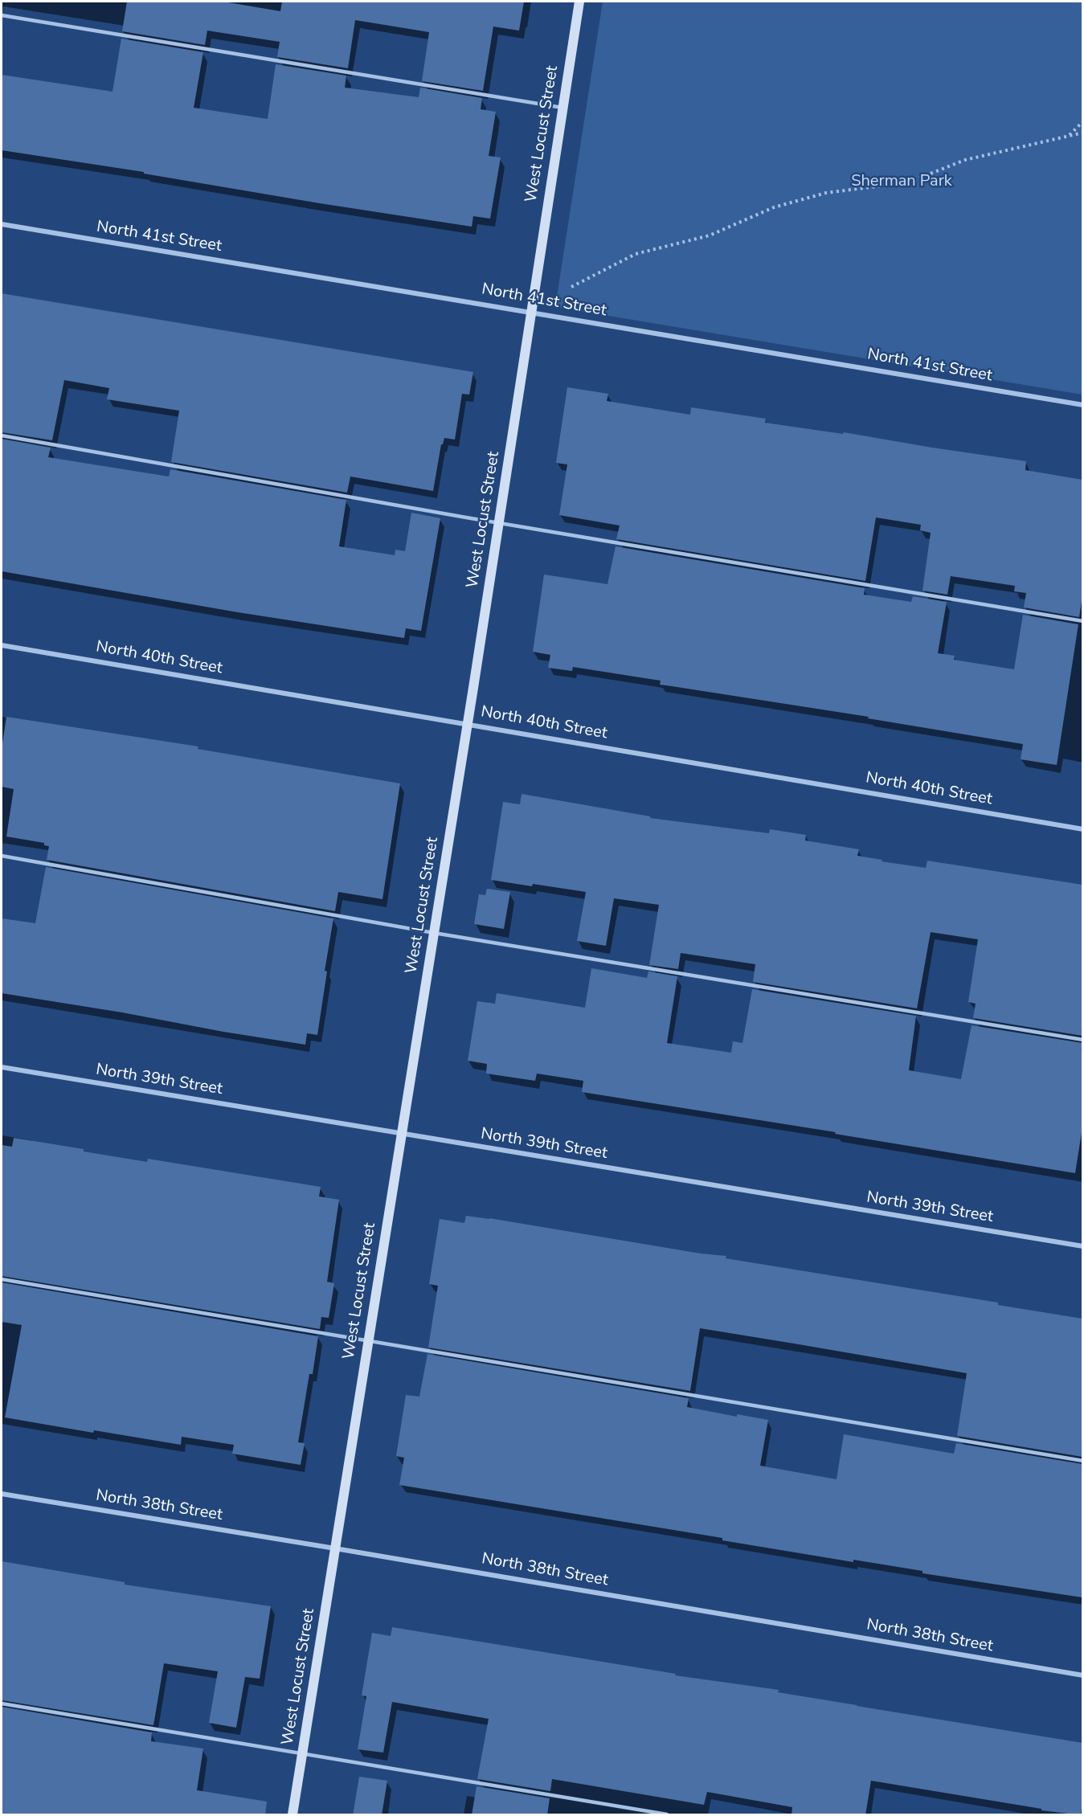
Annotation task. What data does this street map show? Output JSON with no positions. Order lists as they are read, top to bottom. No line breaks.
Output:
{"streets":{"street":["West Locust Street","North 41st Street","North 40th Street","North 39th Street","North 38th Street"]},"crossings":[["West Locust Street","North 41st Street"],["West Locust Street","North 40th Street"],["West Locust Street","North 39th Street"],["West Locust Street","North 38th Street"]],"parks":["Sherman Park"]}
